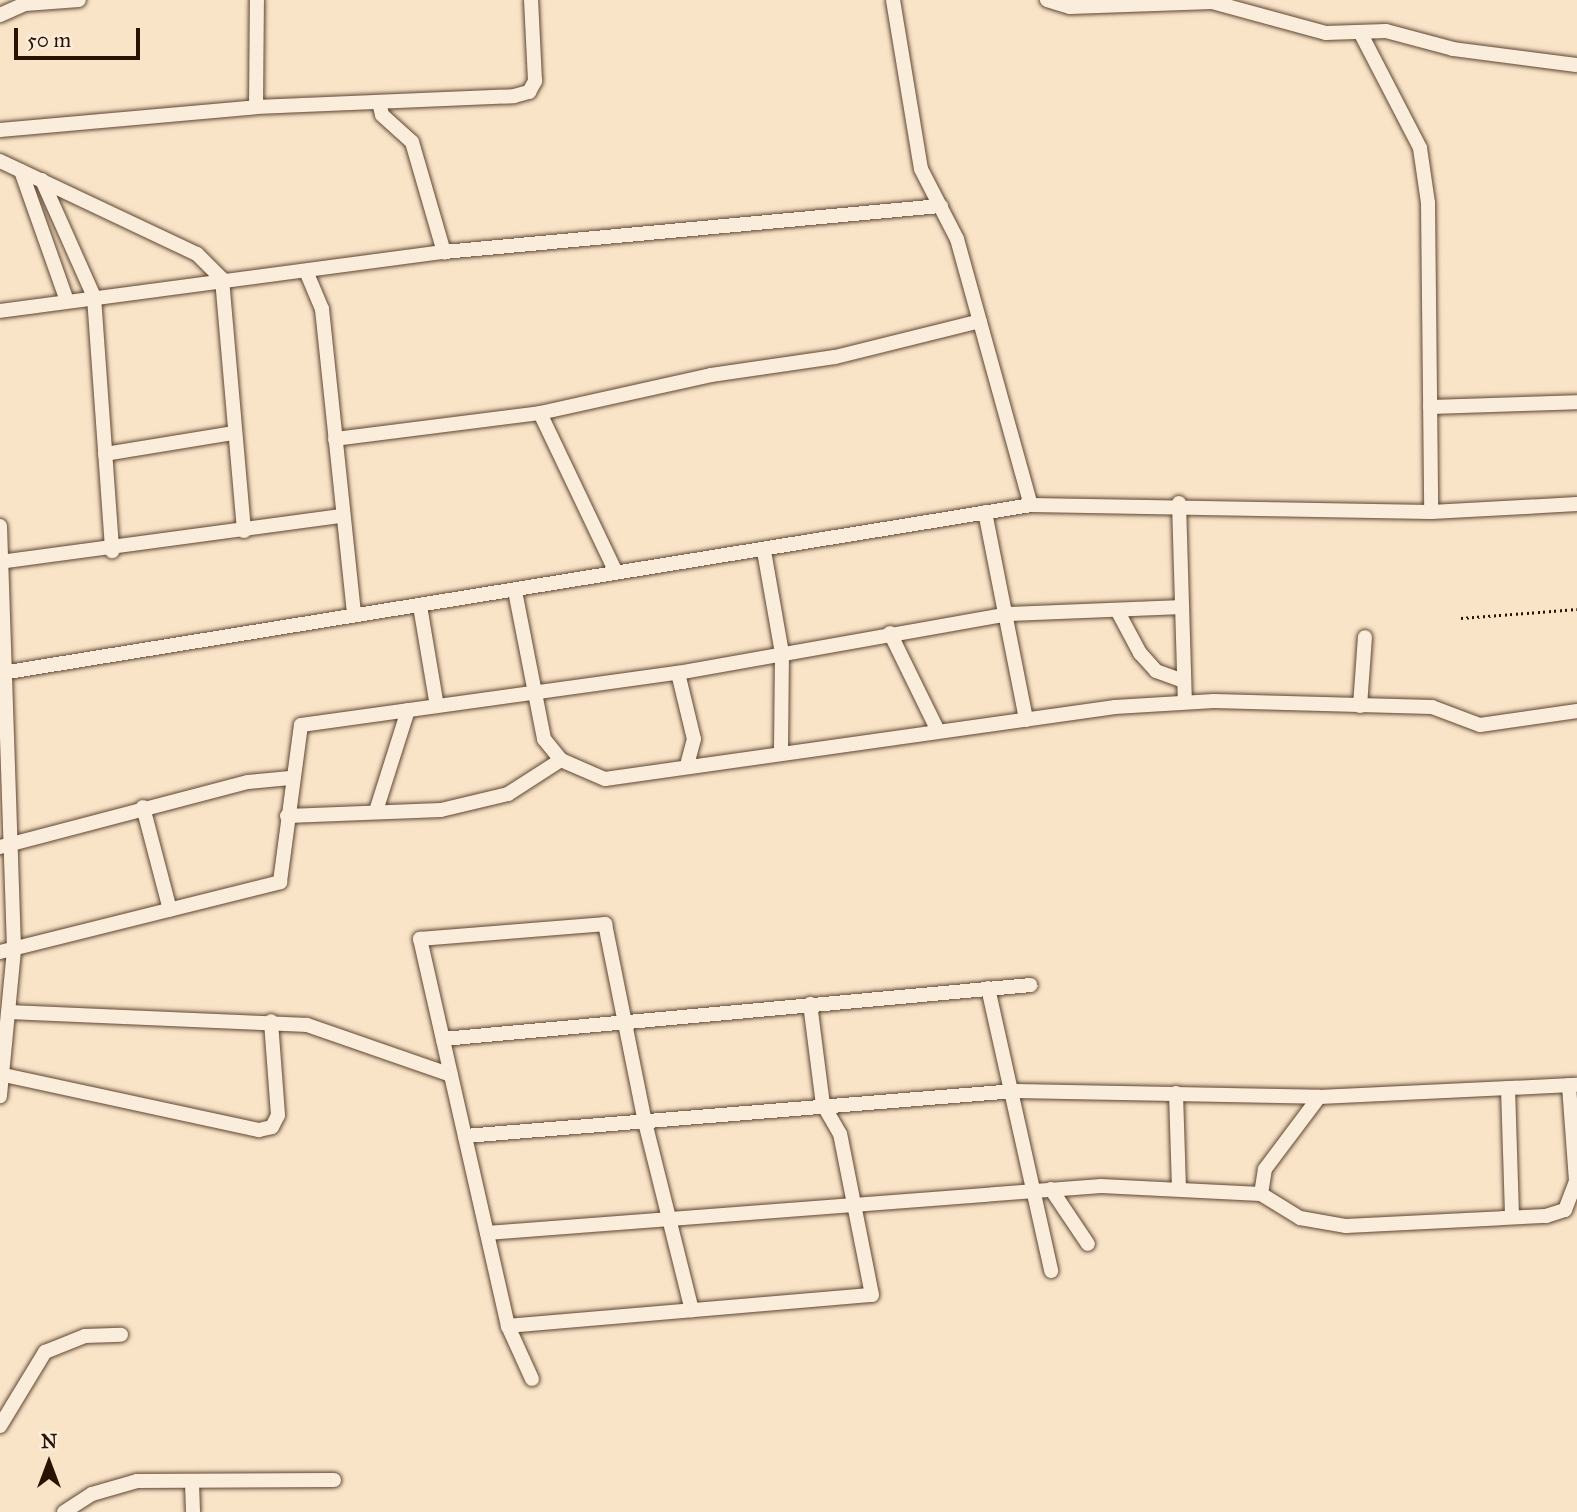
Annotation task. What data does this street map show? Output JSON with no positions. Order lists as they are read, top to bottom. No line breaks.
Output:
{"scale_bar":"50 m","north":"top"}
